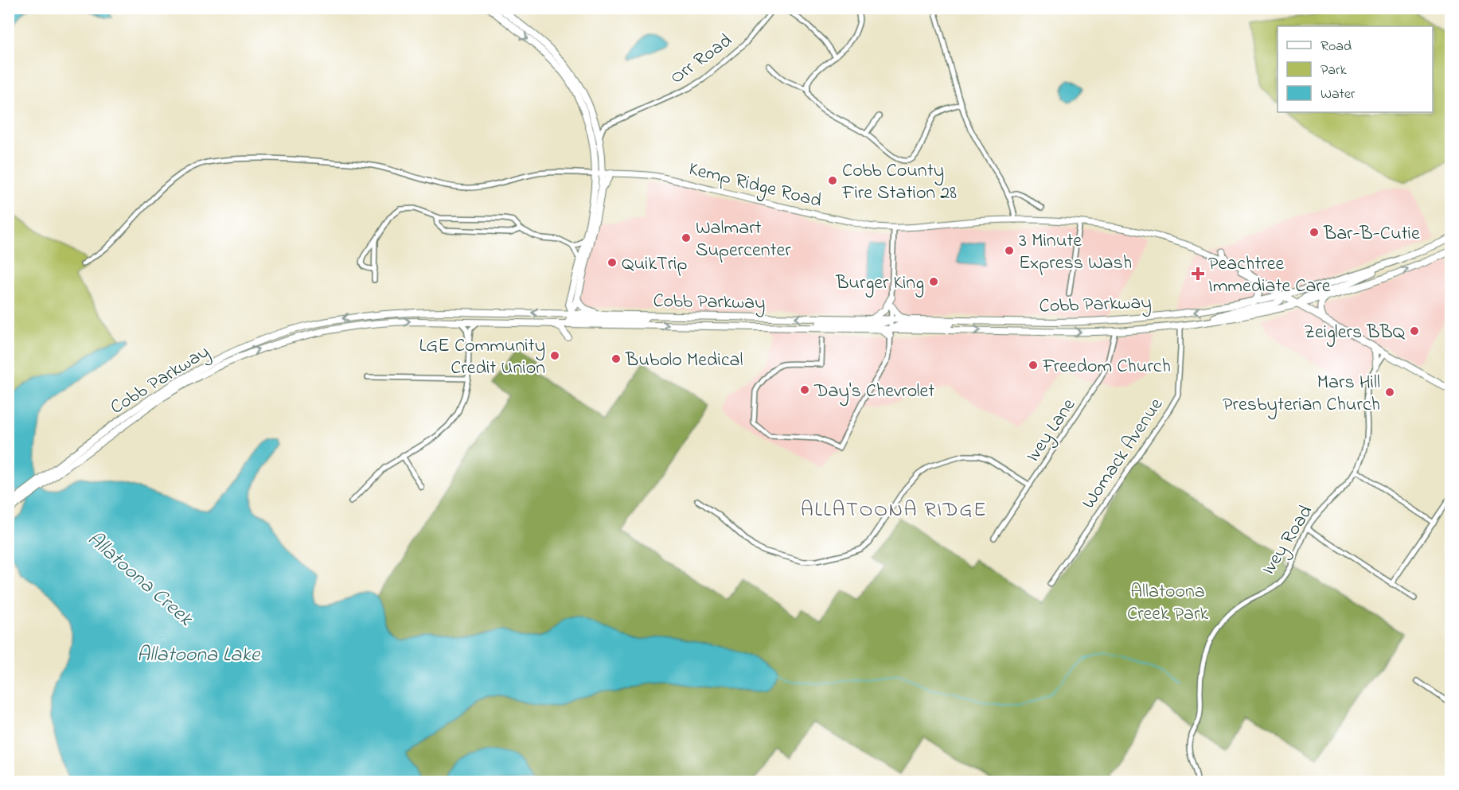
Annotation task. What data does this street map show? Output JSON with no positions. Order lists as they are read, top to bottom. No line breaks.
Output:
{"streets":{"main road":["Cobb Parkway"],"street":["Orr Road","Kemp Ridge Road","Ivey Lane","Womack Avenue","Ivey Road"]},"crossings":[["Cobb Parkway","Ivey Lane"],["Cobb Parkway","Womack Avenue"]],"districts":["ALLATOONA RIDGE"],"water":["Allatoona Creek","Allatoona Lake"],"parks":["Allatoona Creek Park"],"places":{"other":["Cobb County Fire Station 28","Bar-B-Cutie","Walmart Supercenter","3 Minute Express Wash","QuikTrip","Burger King","Zeiglers BBQ","LGE Community Credit Union","Bubolo Medical","Freedom Church","Day's Chevrolet","Mars Hill Presbyterian Church"],"health":["Peachtree Immediate Care"]},"legend":["Road","Park","Water"]}
